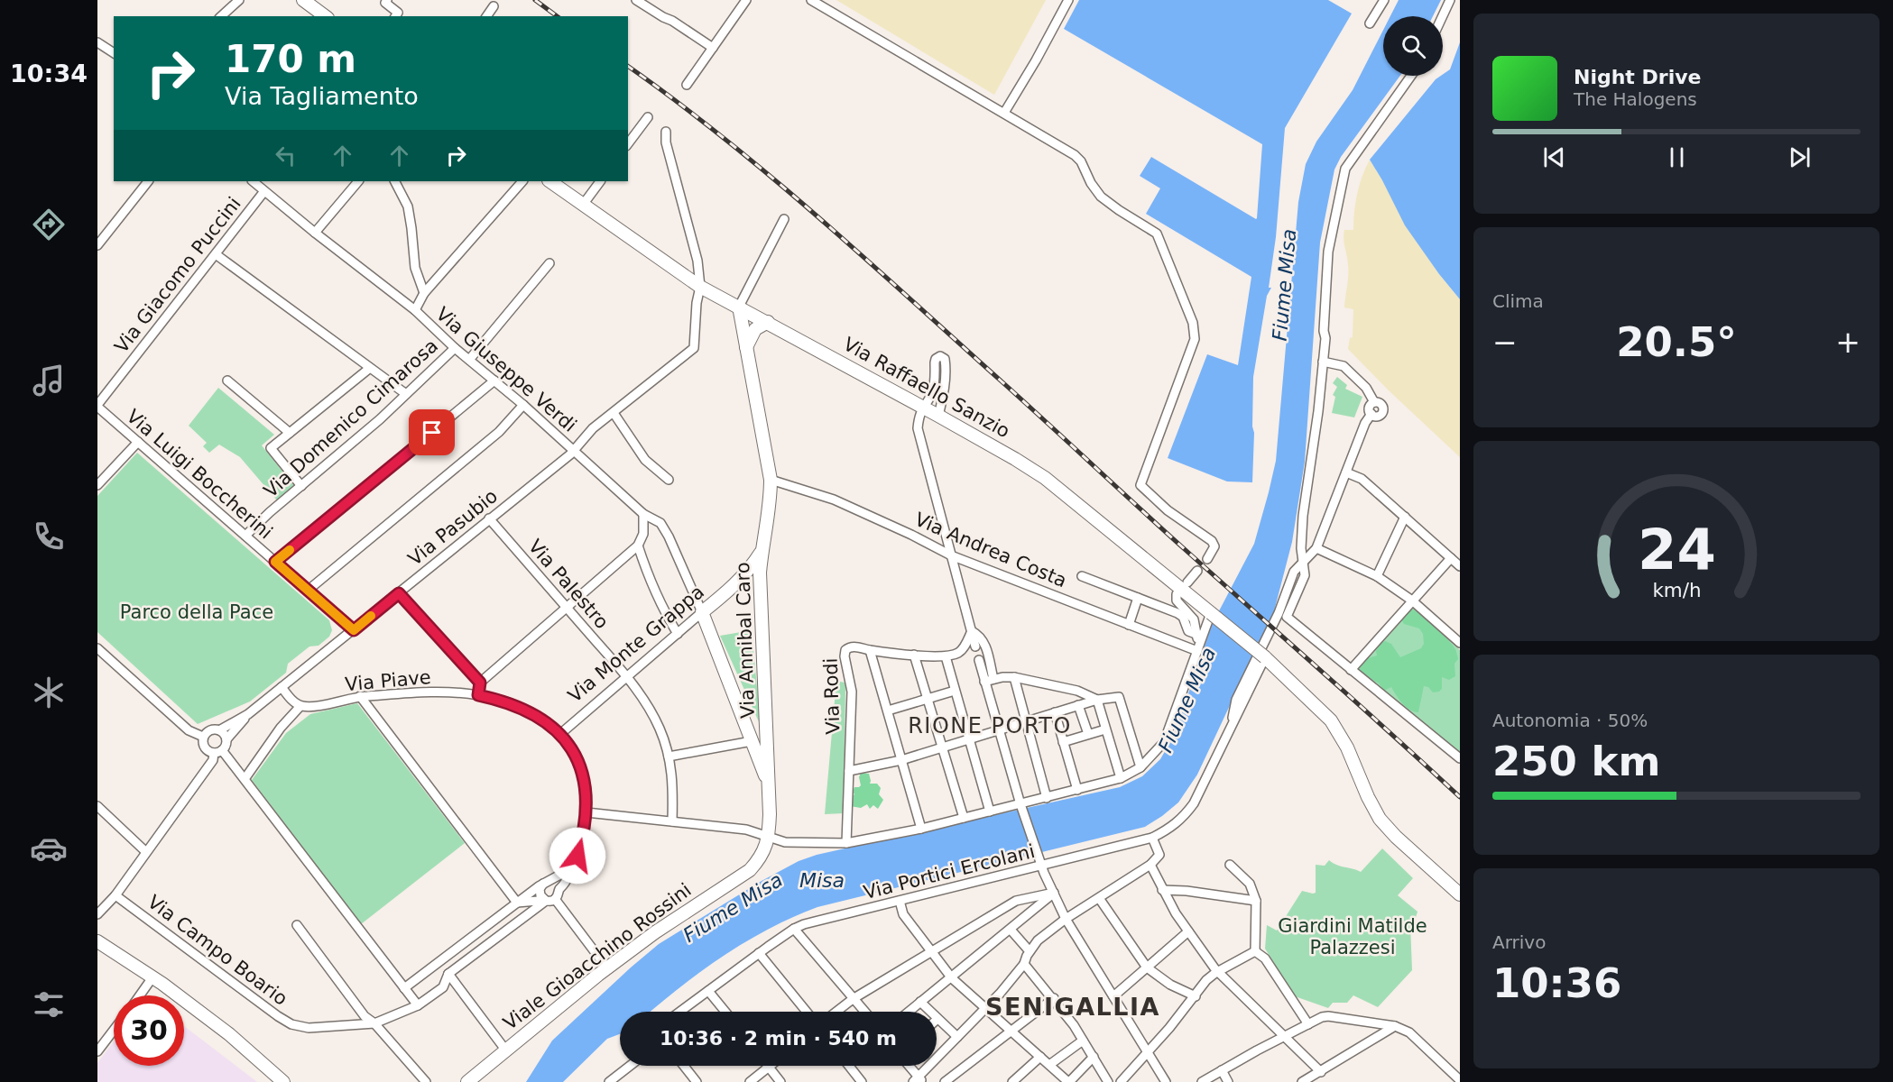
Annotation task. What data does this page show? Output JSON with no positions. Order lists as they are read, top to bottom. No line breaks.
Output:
{"streets":{"street":["Via Giacomo Puccini","Via Giuseppe Verdi","Via Raffaello Sanzio","Via Domenico Cimarosa","Via Luigi Boccherini","Via Pasubio","Via Andrea Costa","Via Palestro","Via Annibal Caro","Via Monte Grappa","Via Piave","Via Rodi","Via Portici Ercolani","Via Campo Boario","Viale Gioacchino Rossini"]},"crossings":[["Via Giacomo Puccini","Via Giuseppe Verdi"],["Via Giacomo Puccini","Via Luigi Boccherini"],["Via Giuseppe Verdi","Via Domenico Cimarosa"],["Via Giuseppe Verdi","Via Pasubio"],["Via Giuseppe Verdi","Via Monte Grappa"],["Via Raffaello Sanzio","Via Pasubio"],["Via Raffaello Sanzio","Via Annibal Caro"],["Via Domenico Cimarosa","Via Luigi Boccherini"],["Via Luigi Boccherini","Via Pasubio"],["Via Pasubio","Via Palestro"],["Via Andrea Costa","Via Annibal Caro"],["Via Palestro","Via Monte Grappa"],["Via Annibal Caro","Via Monte Grappa"],["Via Annibal Caro","Viale Gioacchino Rossini"],["Via Monte Grappa","Via Piave"],["Via Piave","Via Campo Boario"]],"districts":["RIONE PORTO","SENIGALLIA"],"water":["Fiume Misa","Misa"],"parks":["Parco della Pace","Giardini Matilde Palazzesi"],"page":{"tabs":"10:34","turn":["170 m","Via Tagliamento"],"song":["Night Drive","The Halogens"],"tile":["Clima",["Autonomia · 50%","250 km"],["Arrivo","10:36"]],"heat":["−","20.5°","+"],"limit":"30","trip":"10:36 · 2 min · 540 m","gauge":["24","km/h"]}}
